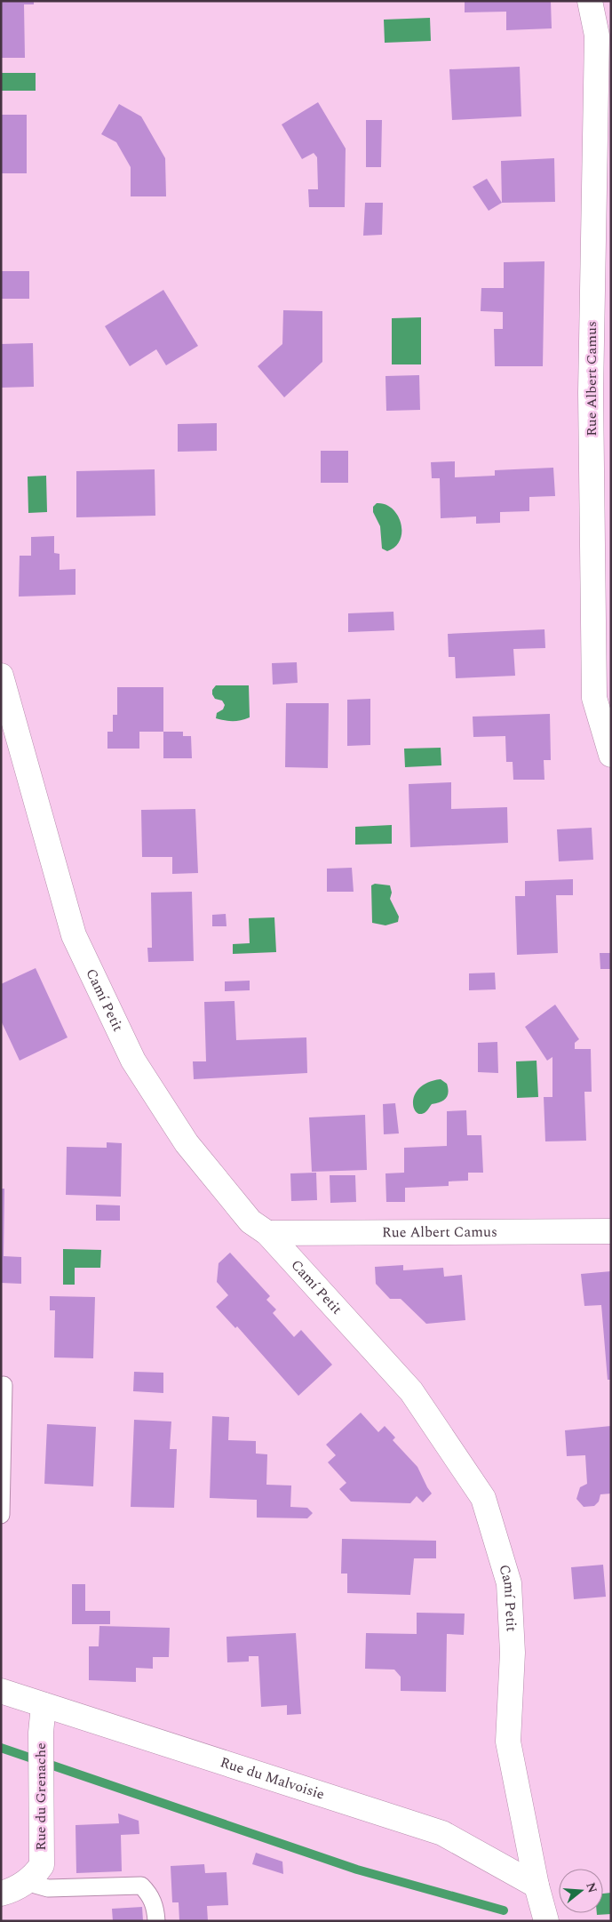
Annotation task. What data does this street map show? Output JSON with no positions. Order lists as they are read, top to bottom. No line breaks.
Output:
{"streets":{"street":["Rue Albert Camus","Camí Petit","Rue du Malvoisie","Rue du Grenache"]},"crossings":[["Rue Albert Camus","Camí Petit"],["Camí Petit","Rue du Malvoisie"],["Rue du Malvoisie","Rue du Grenache"]],"north":"right"}
